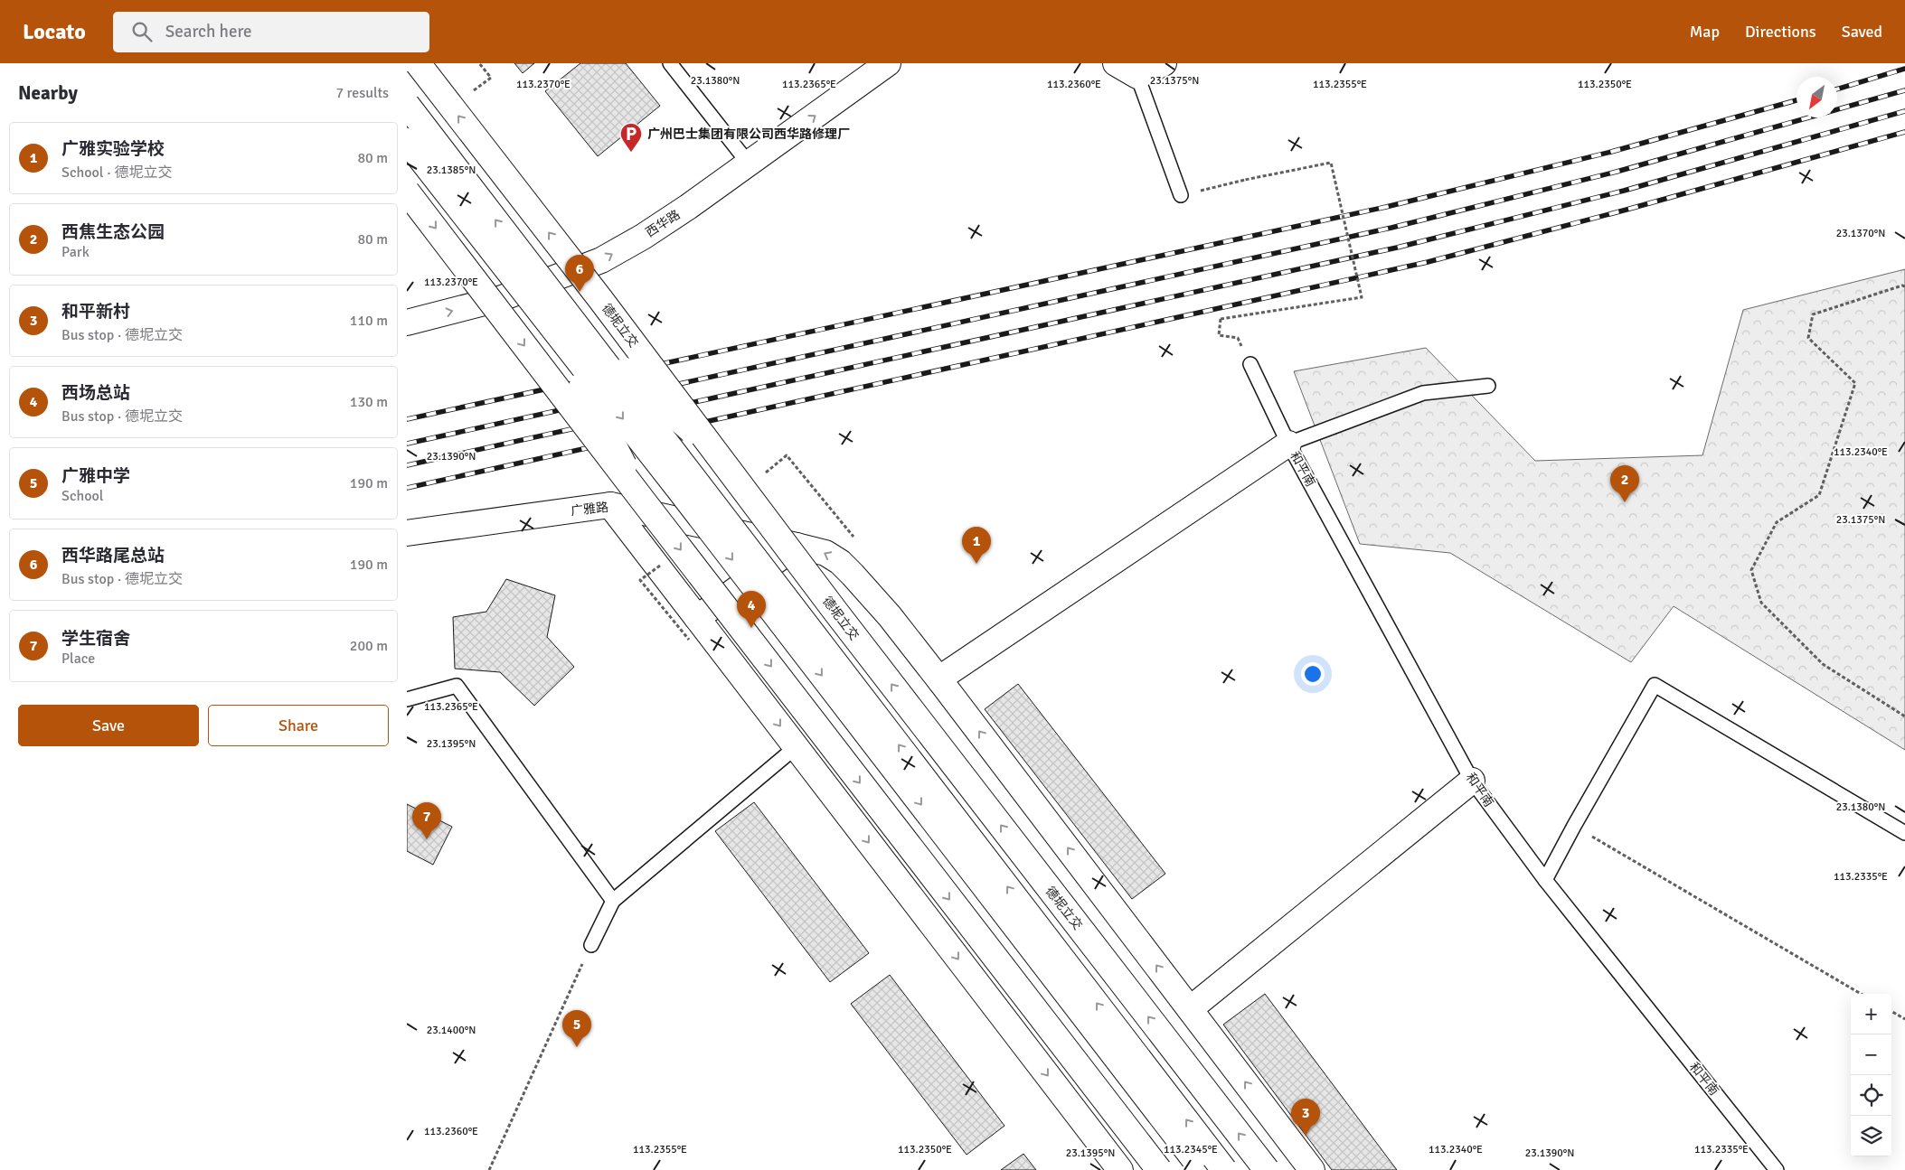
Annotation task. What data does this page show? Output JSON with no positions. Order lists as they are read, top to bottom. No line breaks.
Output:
{"streets":{"main road":["西华路","德坭立交","广雅路"],"lane":["和平南"]},"one_way":["西华路"],"places":{"parking":["广州巴士集团有限公司西华路修理厂"]},"north":"bottom left","page":{"header":"Locato","search":"Search here","nav":["Map","Directions","Saved"],"heading":["Nearby","7 results"],"list":[{"mark":"1","name":"广雅实验学校","note":"School · 德坭立交","value":"80 m"},{"mark":"2","name":"西焦生态公园","note":"Park","value":"80 m"},{"mark":"3","name":"和平新村","note":"Bus stop · 德坭立交","value":"110 m"},{"mark":"4","name":"西场总站","note":"Bus stop · 德坭立交","value":"130 m"},{"mark":"5","name":"广雅中学","note":"School","value":"190 m"},{"mark":"6","name":"西华路尾总站","note":"Bus stop · 德坭立交","value":"190 m"},{"mark":"7","name":"学生宿舍","note":"Place","value":"200 m"}],"pins":["6","2","1","4","7","5","3"],"buttons":["Save","Share"],"map_buttons":["+","−"]},"coordinates":["23.1380°N","23.1375°N","113.2370°E","113.2365°E","113.2360°E","113.2355°E","113.2350°E","23.1385°N","23.1370°N","113.2340°E","23.1390°N","23.1395°N","113.2335°E","23.1400°N","113.2345°E"]}
